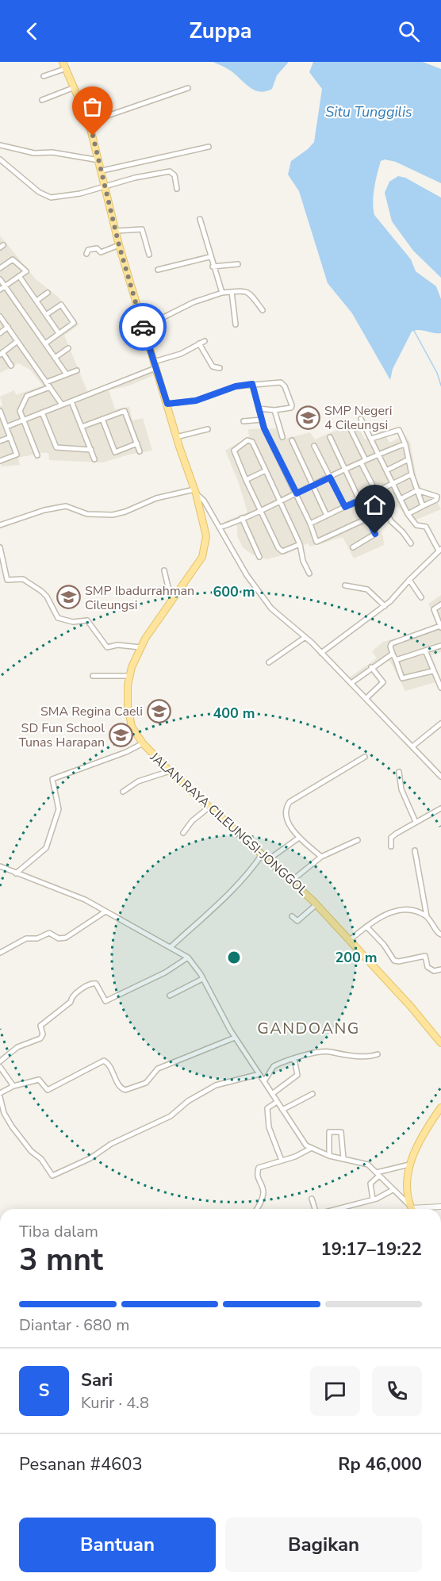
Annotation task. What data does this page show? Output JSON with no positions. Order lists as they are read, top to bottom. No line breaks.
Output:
{"streets":{"main road":["JALAN RAYA CILEUNGSI-JONGGOL"]},"districts":["GANDOANG"],"water":["Situ Tunggilis"],"places":{"school or university":["SMP Negeri 4 Cileungsi","SMP Ibadurrahman Cileungsi","SMA Regina Caeli","SD Fun School Tunas Harapan"]},"page":{"header":"Zuppa","heading":["3 mnt","Tiba dalam","19:17–19:22"],"panel":["Sari","Kurir · 4.8","Pesanan #4603","Rp 46,000"],"bar":"Diantar · 680 m","round":"S","buttons":["Bantuan","Bagikan"]},"rings":["600 m","400 m","200 m"]}
